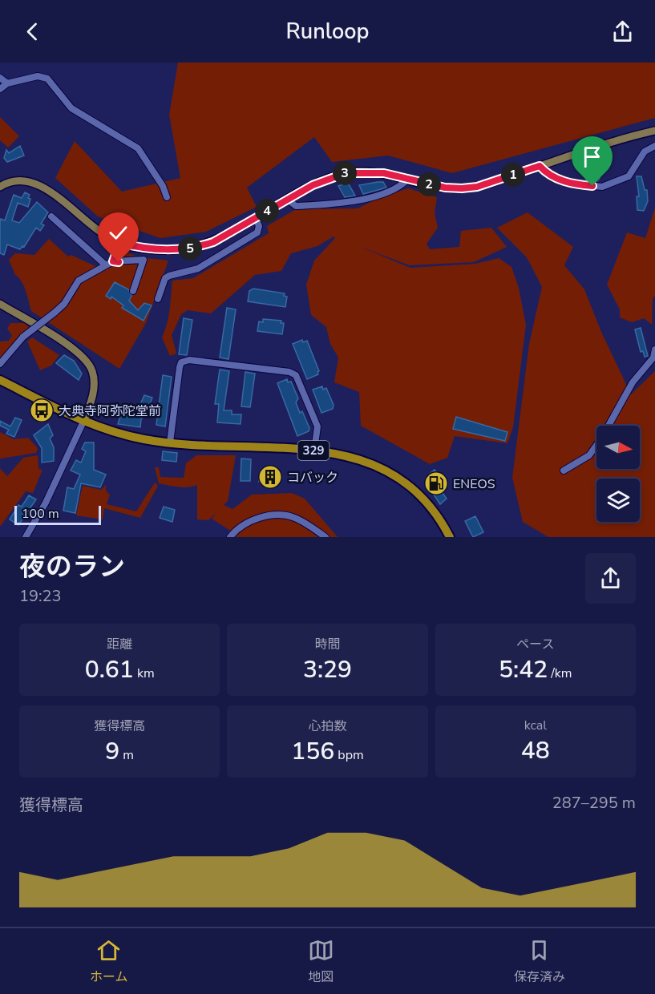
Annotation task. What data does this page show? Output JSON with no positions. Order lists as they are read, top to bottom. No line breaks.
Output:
{"streets":{"highway":["329"]},"places":{"bus stop":["大典寺阿弥陀堂前"],"building":["コバック"],"fuel station":["ENEOS"]},"scale_bar":"100 m","north":"right","page":{"header":"Runloop","pins":["3","1","2","4","5"],"scale":"100 m","heading":["夜のラン","19:23"],"stats":[["距離","0.61 km"],["時間","3:29"],["ペース","5:42 /km"],["獲得標高","9 m"],["心拍数","156 bpm"],["kcal","48"]],"chart":["獲得標高","287–295 m"],"tabs":["ホーム","地図","保存済み"]}}
